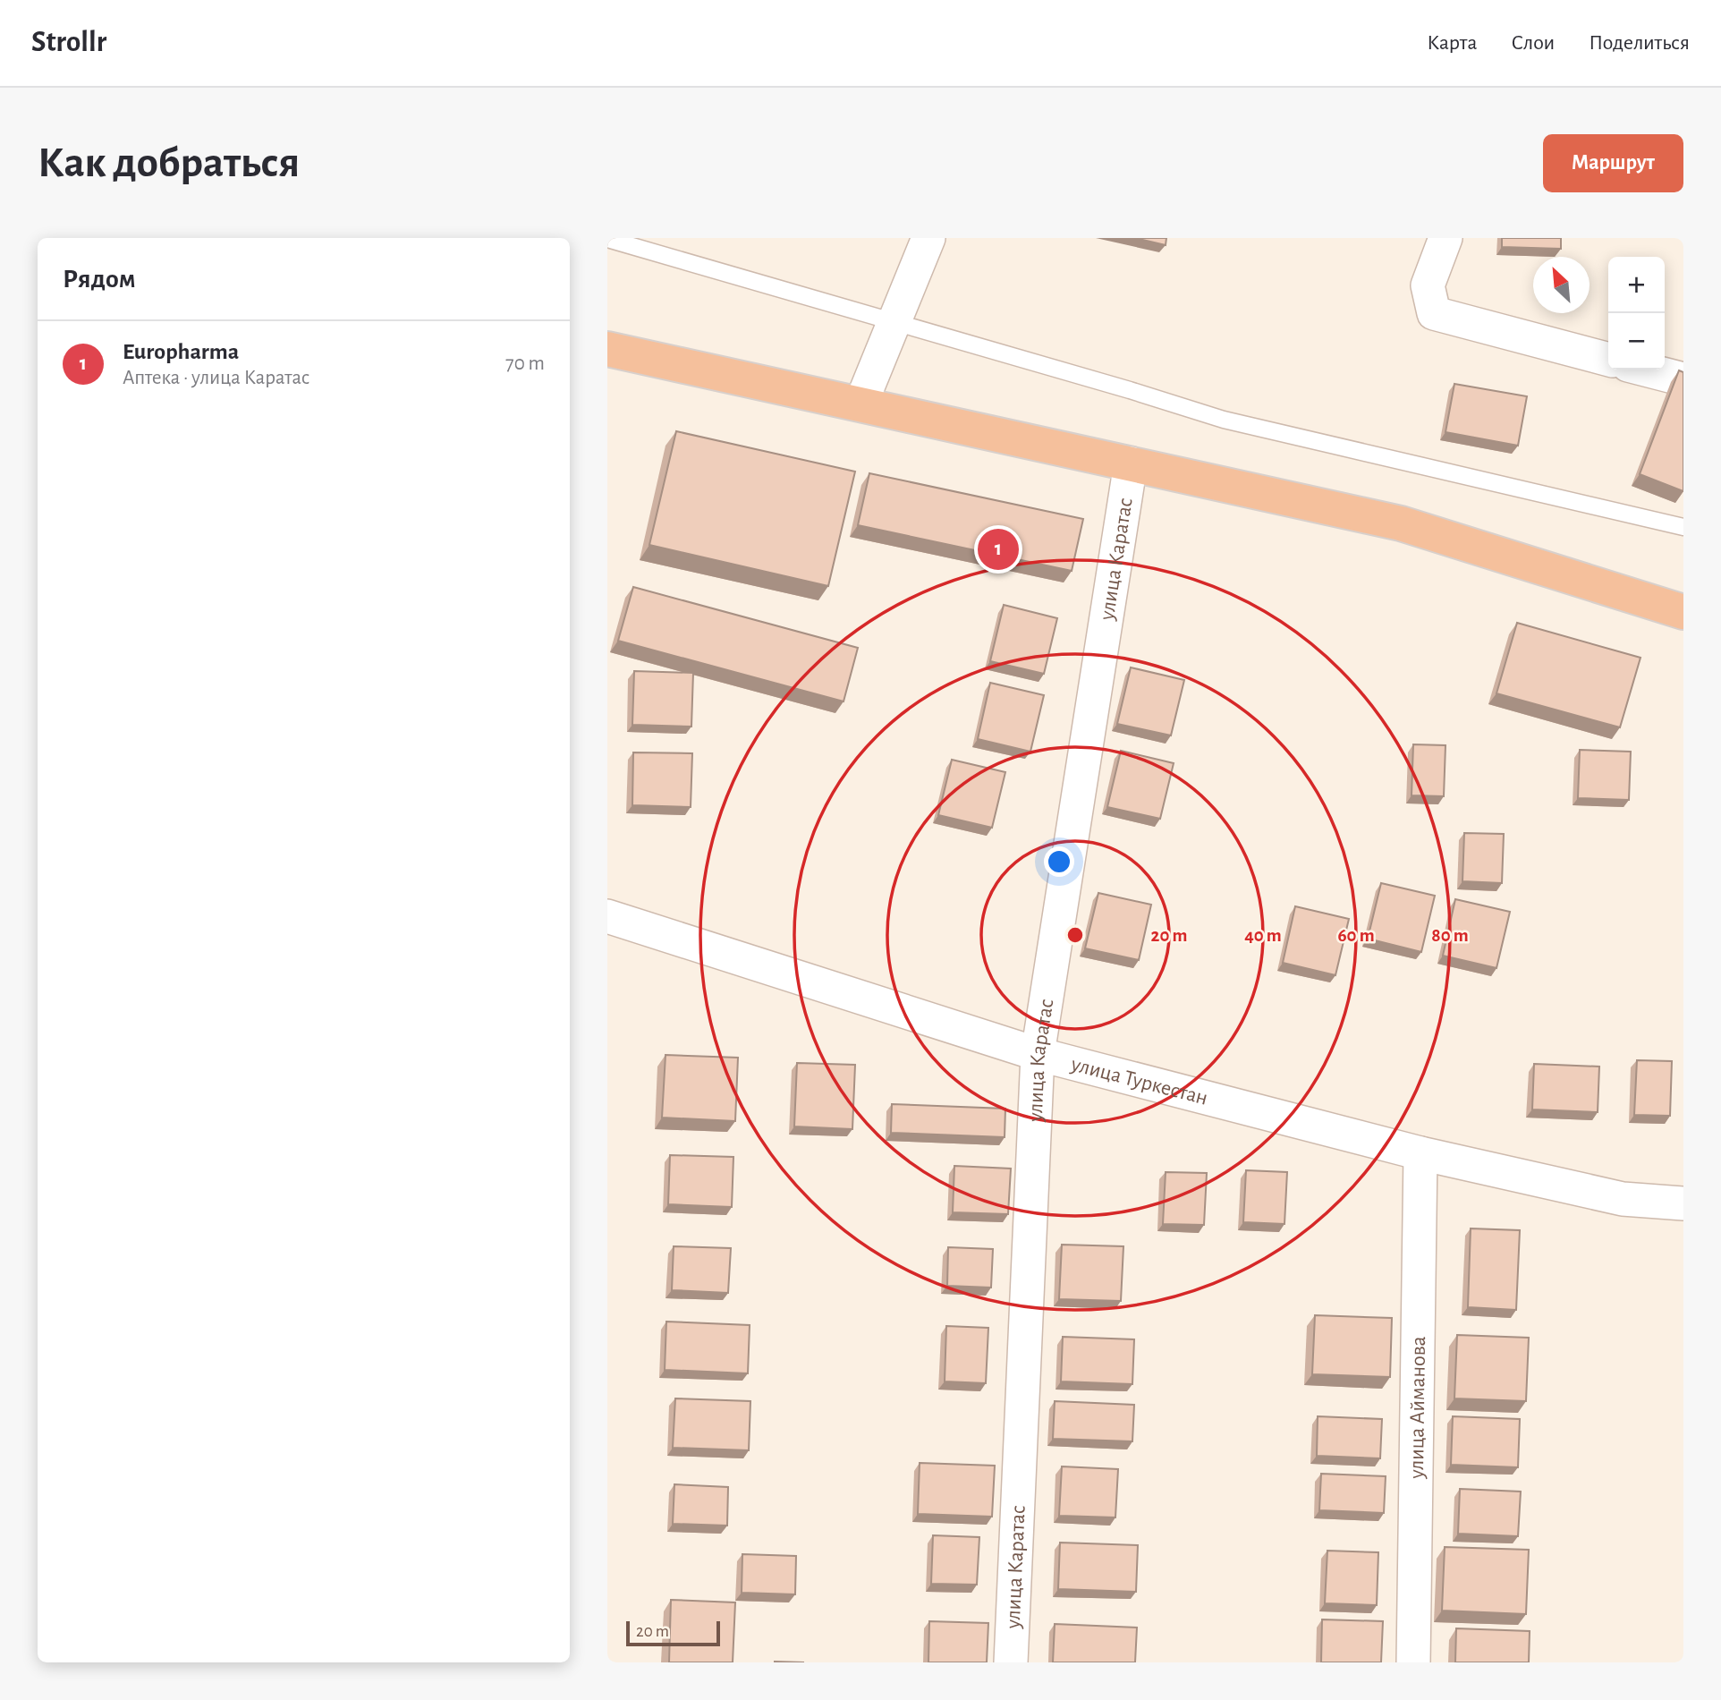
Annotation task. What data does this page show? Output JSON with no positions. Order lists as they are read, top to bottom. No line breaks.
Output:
{"streets":{"street":["улица Каратас","улица Туркестан","улица Айманова"]},"crossings":[["улица Каратас","улица Туркестан"],["улица Туркестан","улица Айманова"]],"scale_bar":"20 m","north":"top left","page":{"header":"Strollr","nav":["Карта","Слои","Поделиться"],"buttons":"Маршрут","title":"Как добраться","heading":"Рядом","map_buttons":["+","−"],"list":[{"mark":"1","name":"Europharma","note":"Аптека · улица Каратас","value":"70 m"}],"pins":"1","scale":"20 m"},"rings":["20 m","40 m","60 m","80 m"]}
